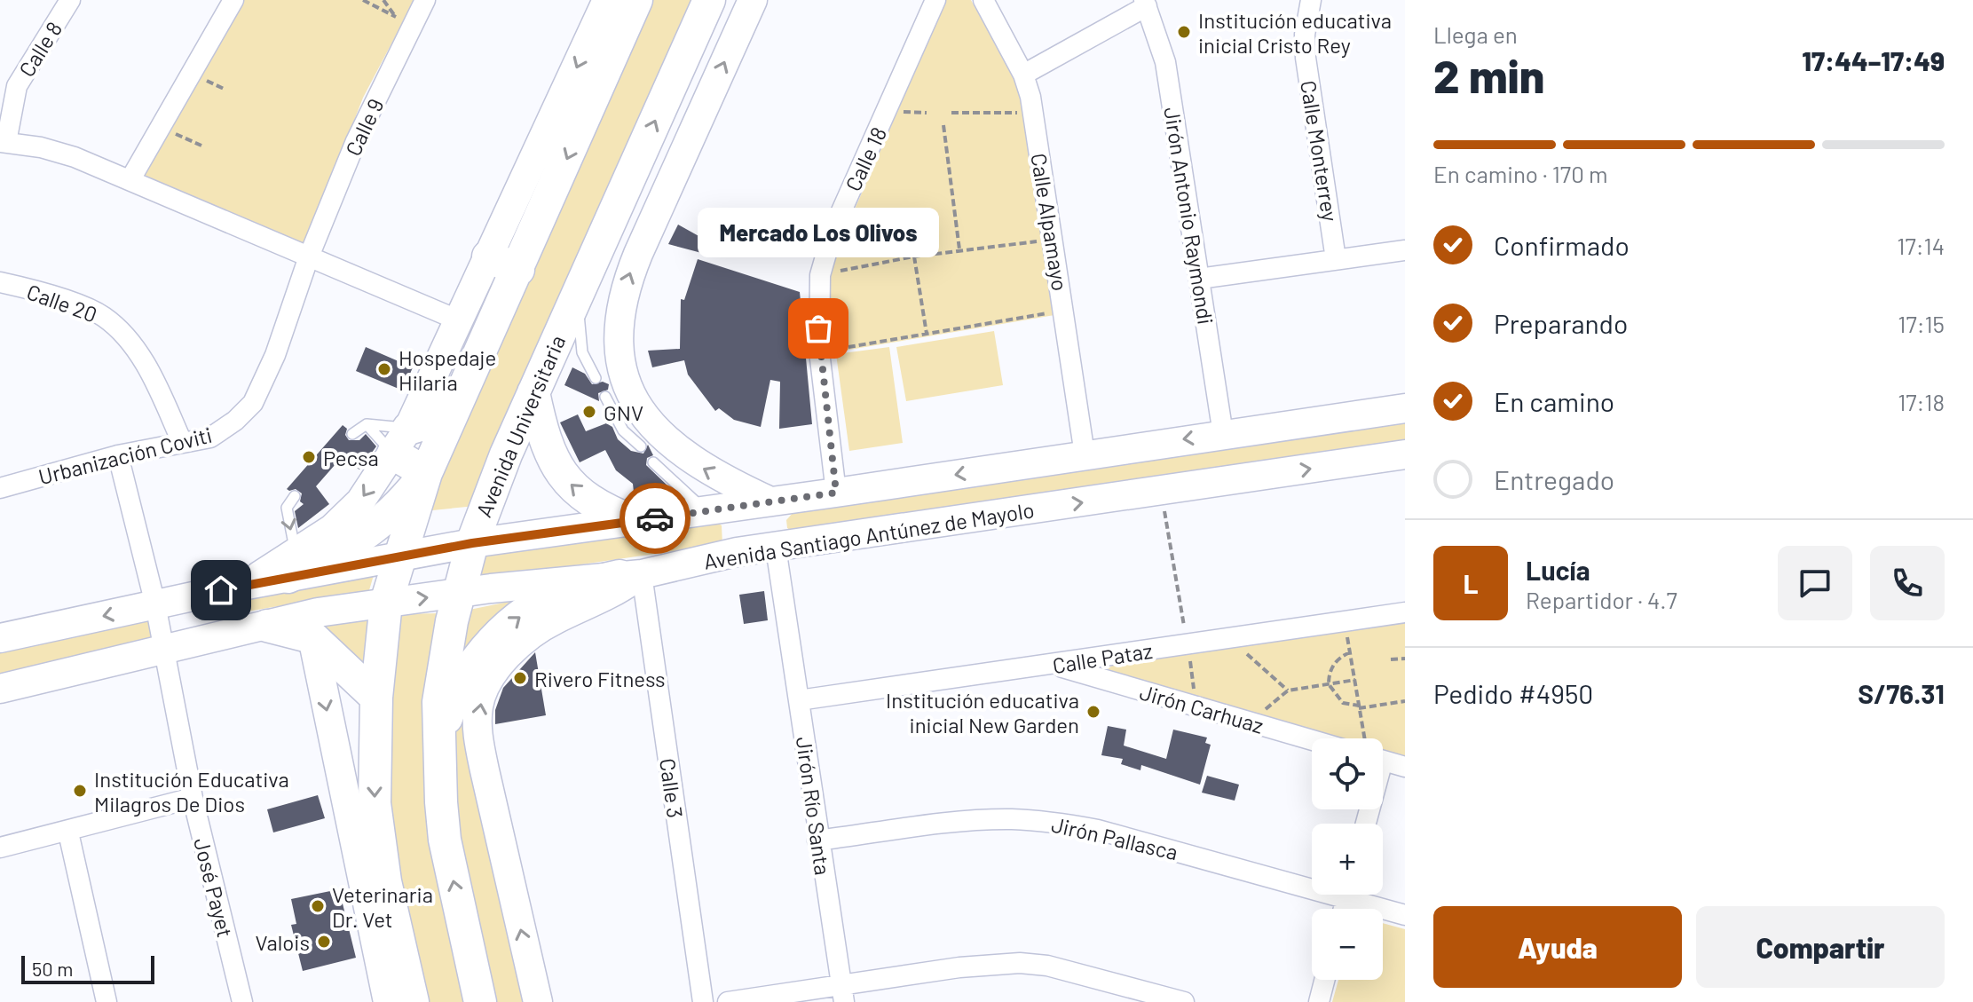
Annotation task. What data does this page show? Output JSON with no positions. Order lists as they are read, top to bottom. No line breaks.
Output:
{"streets":{"main road":["Avenida Universitaria","Avenida Santiago Antúnez de Mayolo"],"street":["Calle 8","Calle 9","Calle Monterrey","Calle 18","Jirón Antonio Raymondi","Calle Alpamayo","Calle 20","Urbanización Coviti","Calle Pataz","Jirón Carhuaz","Calle 3","Jirón Río Santa","Jirón Pallasca","José Payet"]},"crossings":[["Calle 9","Urbanización Coviti"],["Calle 20","Urbanización Coviti"],["Avenida Universitaria","Avenida Santiago Antúnez de Mayolo"],["Urbanización Coviti","José Payet"],["Avenida Santiago Antúnez de Mayolo","Calle 3"],["Avenida Santiago Antúnez de Mayolo","Jirón Río Santa"],["Avenida Santiago Antúnez de Mayolo","José Payet"],["Calle Pataz","Jirón Carhuaz"],["Calle Pataz","Jirón Río Santa"],["Jirón Río Santa","Jirón Pallasca"]],"places":["Institución educativa inicial Cristo Rey","Mercado Los Olivos","Hospedaje Hilaria","GNV","Pecsa","Rivero Fitness","Institución educativa inicial New Garden","Institución Educativa Milagros De Dios","Veterinaria Dr. Vet","Valois"],"scale_bar":"50 m","page":{"heading":["2 min","Llega en","17:44–17:49"],"panel":["Lucía","Repartidor · 4.7","Pedido #4950","S/76.31"],"bar":"En camino · 170 m","list":[["Confirmado","17:14"],["Preparando","17:15"],["En camino","17:18"],"Entregado"],"bubble":"Mercado Los Olivos","round":"L","map_buttons":["+","−"],"buttons":["Ayuda","Compartir"],"scale":"50 m"}}
